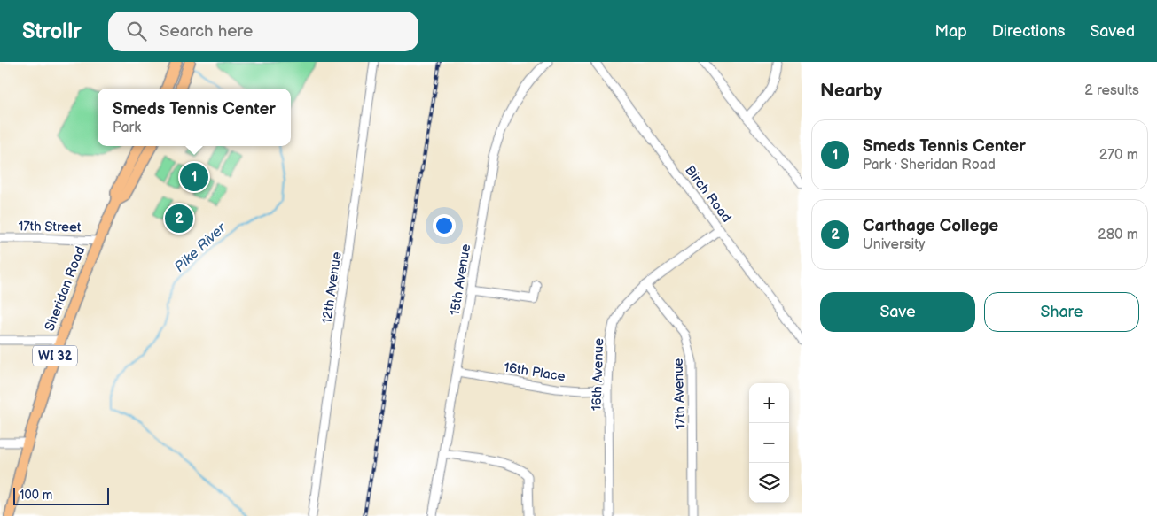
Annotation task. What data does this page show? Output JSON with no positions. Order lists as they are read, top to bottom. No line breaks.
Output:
{"streets":{"main road":["Sheridan Road","WI 32"],"street":["Birch Road","17th Street","15th Avenue","12th Avenue","16th Place","16th Avenue","17th Avenue"]},"crossings":[["Birch Road","16th Avenue"],["17th Street","Sheridan Road"],["15th Avenue","16th Place"],["16th Place","16th Avenue"],["16th Avenue","17th Avenue"]],"water":["Pike River"],"scale_bar":"100 m","page":{"header":"Strollr","search":"Search here","nav":["Map","Directions","Saved"],"heading":["Nearby","2 results"],"popup":["Smeds Tennis Center","Park"],"list":[{"mark":"1","name":"Smeds Tennis Center","note":"Park · Sheridan Road","value":"270 m"},{"mark":"2","name":"Carthage College","note":"University","value":"280 m"}],"pins":["1","2"],"buttons":["Save","Share"],"map_buttons":["+","−"],"scale":"100 m"}}
